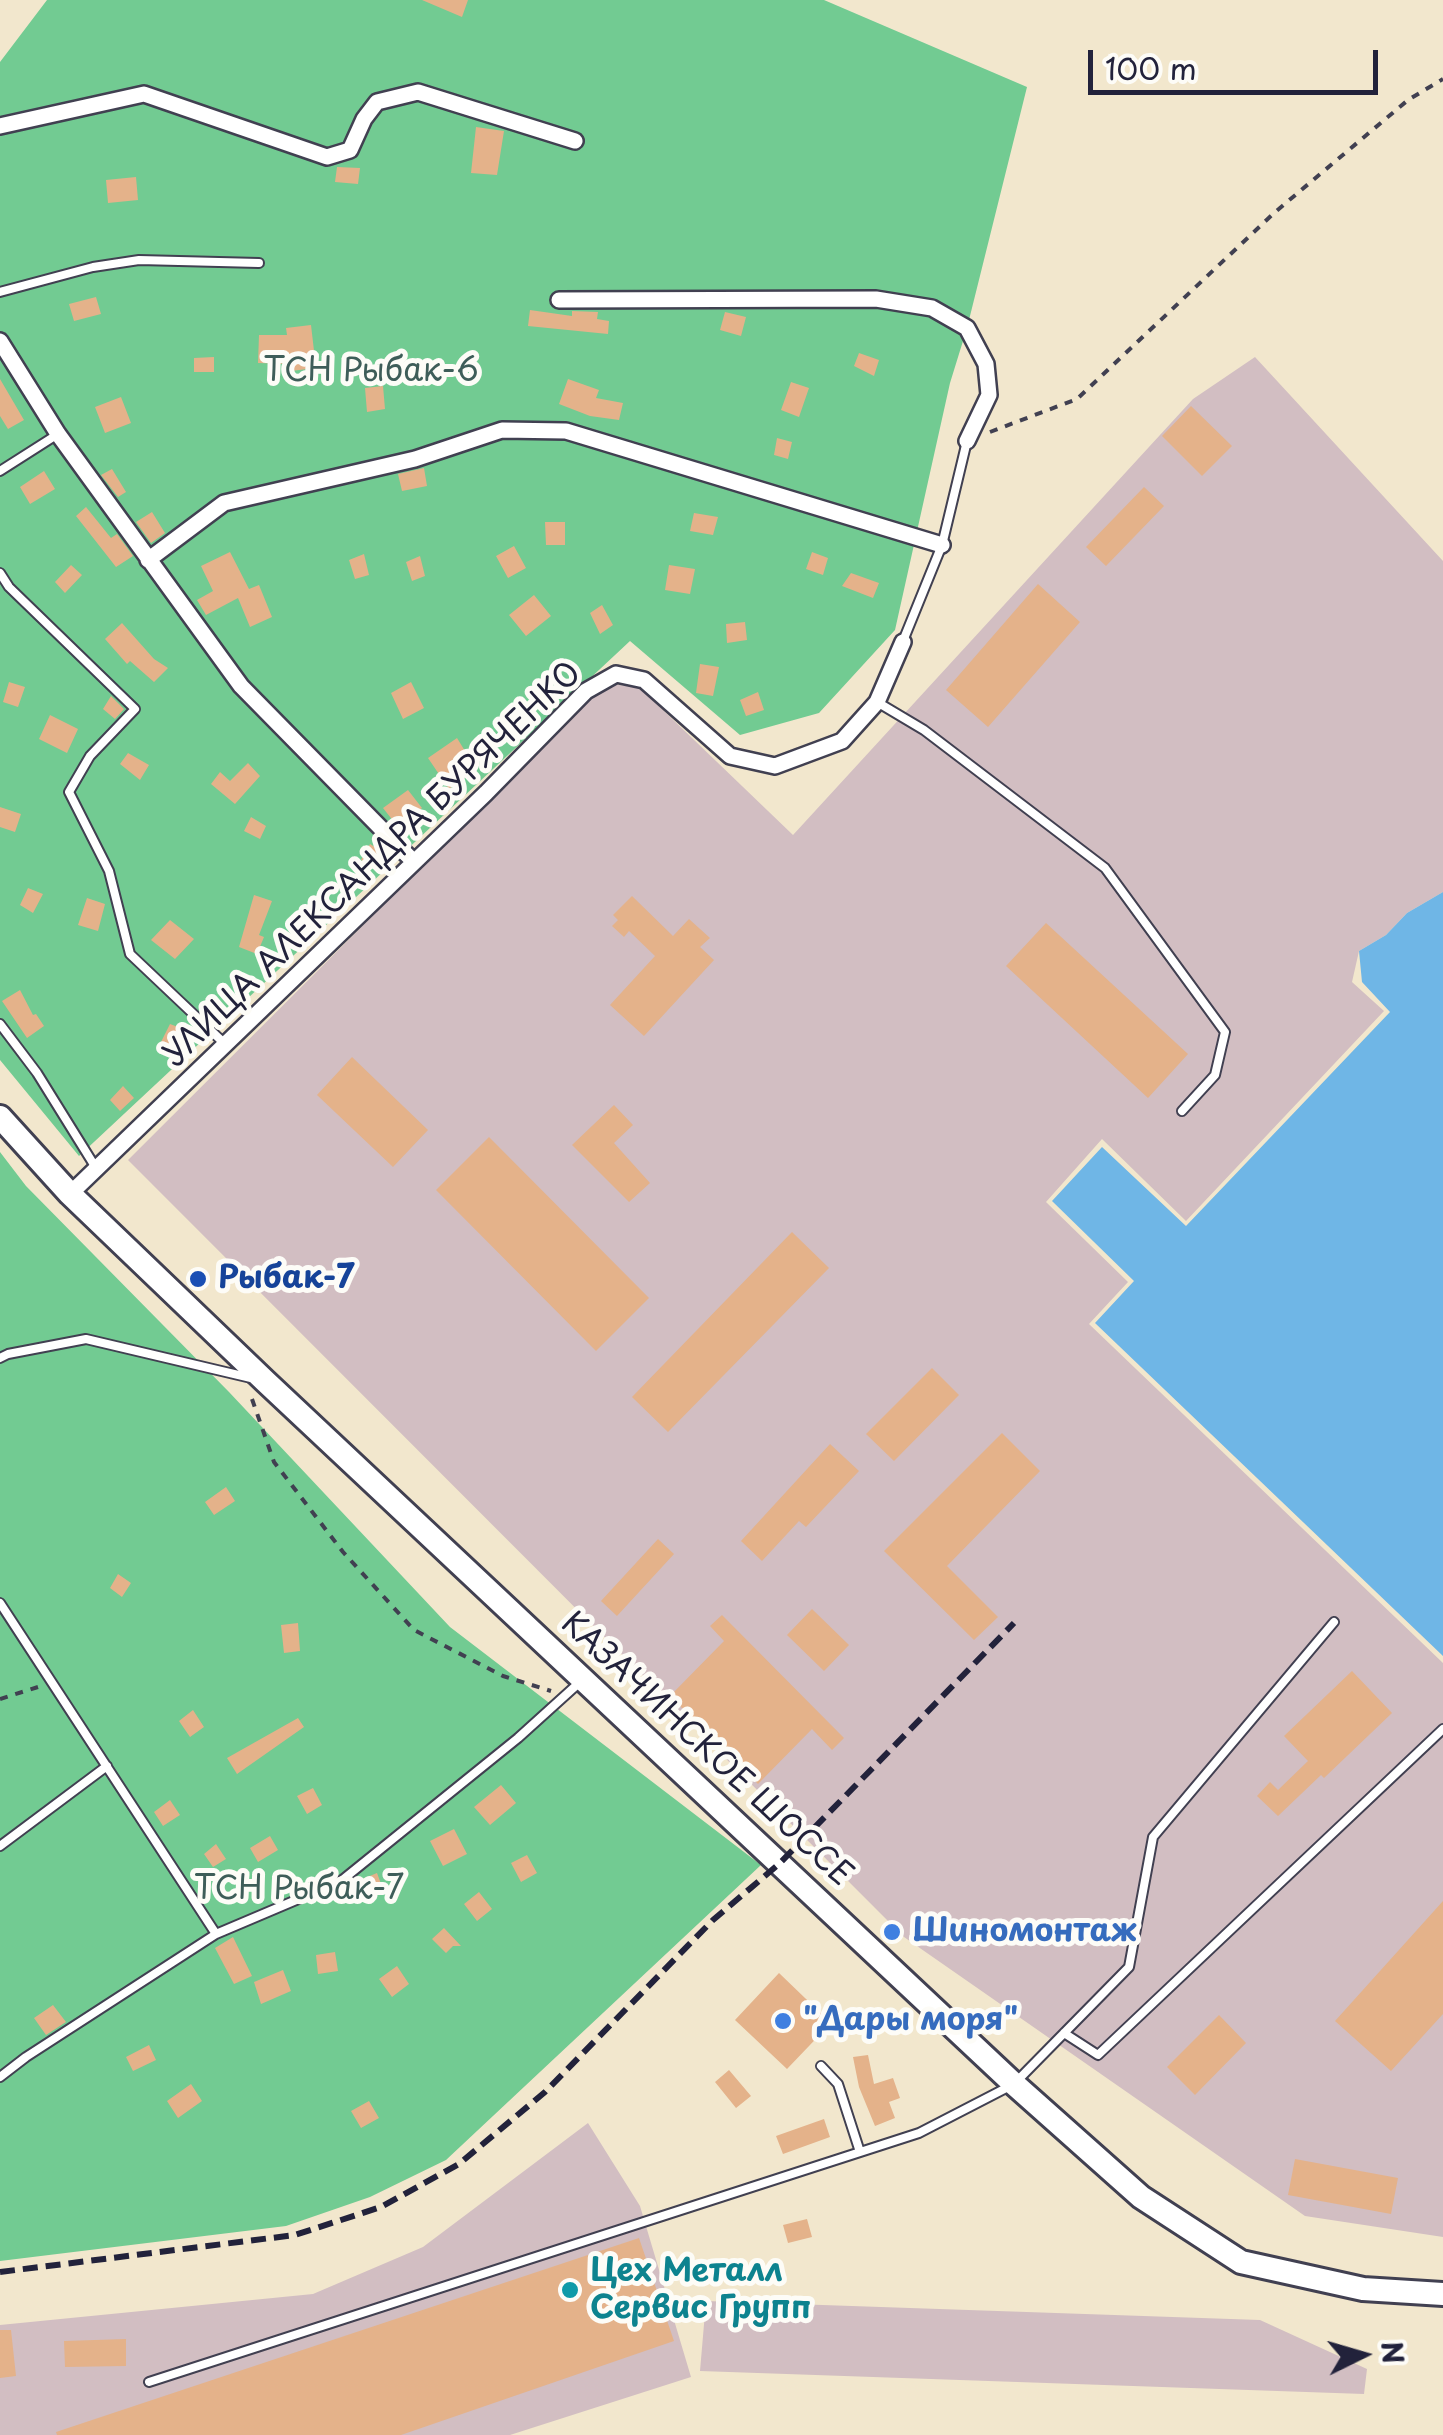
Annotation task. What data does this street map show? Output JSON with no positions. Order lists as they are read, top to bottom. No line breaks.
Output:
{"streets":{"main road":["КАЗАЧИНСКОЕ ШОССЕ"],"street":["УЛИЦА АЛЕКСАНДРА БУРЯЧЕНКО"]},"crossings":[["УЛИЦА АЛЕКСАНДРА БУРЯЧЕНКО","КАЗАЧИНСКОЕ ШОССЕ"]],"parks":["ТСН Рыбак-6","ТСН Рыбак-7"],"places":["Рыбак-7","Шиномонтаж","\"Дары моря\"","Цех Металл Сервис Групп"],"scale_bar":"100 m","north":"right"}
